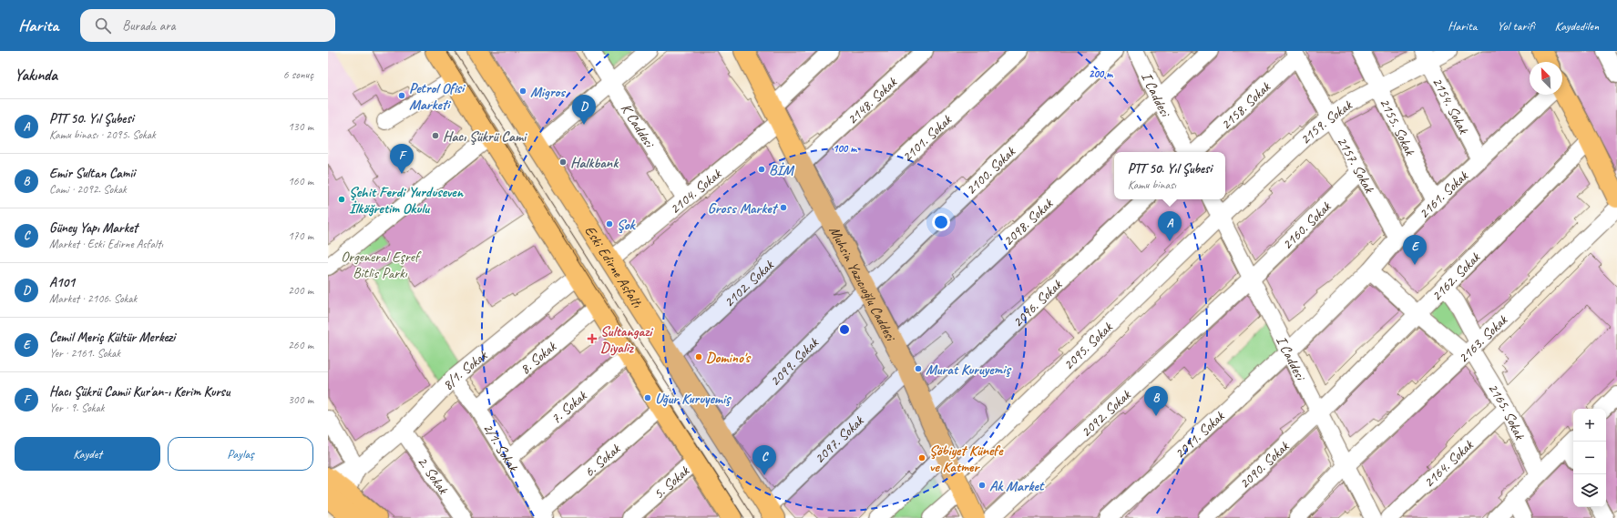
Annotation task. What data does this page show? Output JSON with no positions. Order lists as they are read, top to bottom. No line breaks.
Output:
{"streets":{"main road":["Eski Edirne Asfaltı","Muhsin Yazıcıoğlu Caddesi"],"street":["I Caddesi","2148. Sokak","2158. Sokak","2154. Sokak","2159. Sokak","K Caddesi","2155. Sokak","2101. Sokak","2157. Sokak","2100. Sokak","2104. Sokak","2161. Sokak","2098. Sokak","2160. Sokak","2162. Sokak","2102. Sokak","2096. Sokak","2163. Sokak","2095. Sokak","8. Sokak","2099. Sokak","8/1. Sokak","7. Sokak","2165. Sokak","2092. Sokak","2091. Sokak","2097. Sokak","2/1. Sokak","6. Sokak","2164. Sokak","2090. Sokak","2. Sokak","5. Sokak"]},"crossings":[["I Caddesi","2159. Sokak"],["I Caddesi","2161. Sokak"],["I Caddesi","2098. Sokak"],["I Caddesi","2160. Sokak"],["I Caddesi","2162. Sokak"],["I Caddesi","2163. Sokak"],["I Caddesi","2095. Sokak"],["I Caddesi","2092. Sokak"],["I Caddesi","2091. Sokak"],["I Caddesi","2090. Sokak"],["2148. Sokak","Muhsin Yazıcıoğlu Caddesi"],["2158. Sokak","2157. Sokak"],["2154. Sokak","2159. Sokak"],["2154. Sokak","2161. Sokak"],["2159. Sokak","2155. Sokak"],["2159. Sokak","2157. Sokak"],["2159. Sokak","2095. Sokak"],["K Caddesi","2104. Sokak"],["2155. Sokak","2161. Sokak"],["2101. Sokak","2102. Sokak"],["2101. Sokak","Muhsin Yazıcıoğlu Caddesi"],["2157. Sokak","2161. Sokak"],["2157. Sokak","2160. Sokak"],["2100. Sokak","Muhsin Yazıcıoğlu Caddesi"],["2100. Sokak","2099. Sokak"],["2104. Sokak","Eski Edirne Asfaltı"],["2104. Sokak","Muhsin Yazıcıoğlu Caddesi"],["2161. Sokak","2165. Sokak"],["2161. Sokak","2091. Sokak"],["2098. Sokak","Muhsin Yazıcıoğlu Caddesi"],["2160. Sokak","2092. Sokak"],["Eski Edirne Asfaltı","2102. Sokak"],["Eski Edirne Asfaltı","2099. Sokak"],["Eski Edirne Asfaltı","2097. Sokak"],["2162. Sokak","2165. Sokak"],["2162. Sokak","2090. Sokak"],["2102. Sokak","Muhsin Yazıcıoğlu Caddesi"],["Muhsin Yazıcıoğlu Caddesi","2096. Sokak"],["Muhsin Yazıcıoğlu Caddesi","2095. Sokak"],["Muhsin Yazıcıoğlu Caddesi","2099. Sokak"],["Muhsin Yazıcıoğlu Caddesi","2097. Sokak"],["2163. Sokak","2165. Sokak"],["8. Sokak","2/1. Sokak"],["8/1. Sokak","2/1. Sokak"],["8/1. Sokak","2. Sokak"],["7. Sokak","2/1. Sokak"],["2165. Sokak","2164. Sokak"],["2/1. Sokak","6. Sokak"]],"parks":["Orgeneral Eşref Bitlis Parkı"],"places":{"other":["Migros","Petrol Ofisi Marketi","Hacı Şükrü Cami","Halkbank","BİM","Şehit Ferdi Yurduseven İlköğretim Okulu","Gross Market","Şok","Domino's","Murat Kuruyemiş","Uğur Kuruyemiş","Şöbiyet Künefe ve Katmer","Ak Market"],"health":["Sultangazi Diyaliz"]},"north":"top left","page":{"header":"Harita","search":"Burada ara","nav":["Harita","Yol tarifi","Kaydedilen"],"heading":["Yakında","6 sonuç"],"pins":["D","F","A","E","B","C"],"list":[{"mark":"A","name":"PTT 50. Yıl Şubesi","note":"Kamu binası · 2095. Sokak","value":"130 m"},{"mark":"B","name":"Emir Sultan Camii","note":"Cami · 2092. Sokak","value":"160 m"},{"mark":"C","name":"Güney Yapı Market","note":"Market · Eski Edirne Asfaltı","value":"170 m"},{"mark":"D","name":"A101","note":"Market · 2106. Sokak","value":"200 m"},{"mark":"E","name":"Cemil Meriç Kültür Merkezi","note":"Yer · 2161. Sokak","value":"260 m"},{"mark":"F","name":"Hacı Şükrü Camii Kur'an-ı Kerim Kursu","note":"Yer · 9. Sokak","value":"300 m"}],"popup":["PTT 50. Yıl Şubesi","Kamu binası"],"map_buttons":["+","−"],"buttons":["Kaydet","Paylaş"]},"rings":["200 m","100 m"]}
